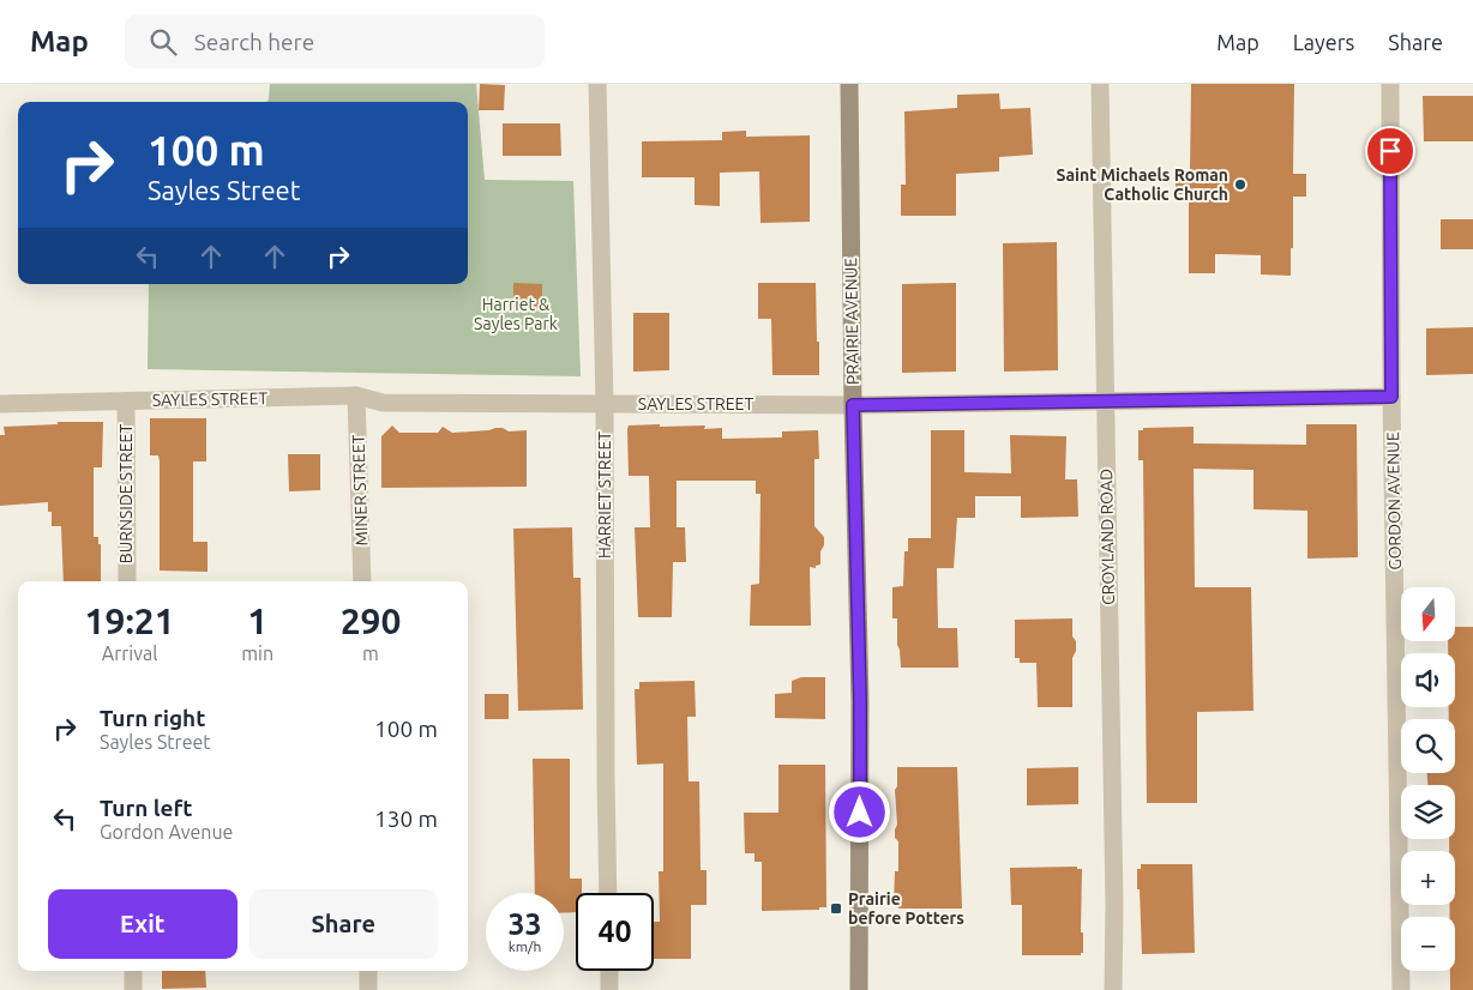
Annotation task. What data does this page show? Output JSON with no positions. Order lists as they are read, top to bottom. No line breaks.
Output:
{"streets":{"street":["PRAIRIE AVENUE","SAYLES STREET","MINER STREET","BURNSIDE STREET","HARRIET STREET","GORDON AVENUE","CROYLAND ROAD"]},"crossings":[["PRAIRIE AVENUE","SAYLES STREET"],["SAYLES STREET","MINER STREET"],["SAYLES STREET","BURNSIDE STREET"],["SAYLES STREET","HARRIET STREET"],["SAYLES STREET","GORDON AVENUE"],["SAYLES STREET","CROYLAND ROAD"]],"parks":["Harriet & Sayles Park"],"places":{"other":["Saint Michaels Roman Catholic Church"],"transit":["Prairie before Potters"]},"north":"bottom","page":{"header":"Map","search":"Search here","nav":["Map","Layers","Share"],"turn":["100 m","Sayles Street"],"eta":["19:21","Arrival","1","min","290","m"],"map_buttons":["+","−"],"list":[{"name":"Turn right","note":"Sayles Street","value":"100 m"},{"name":"Turn left","note":"Gordon Avenue","value":"130 m"}],"buttons":["Exit","Share"],"speed":"33 km/h","limit":"40"}}
